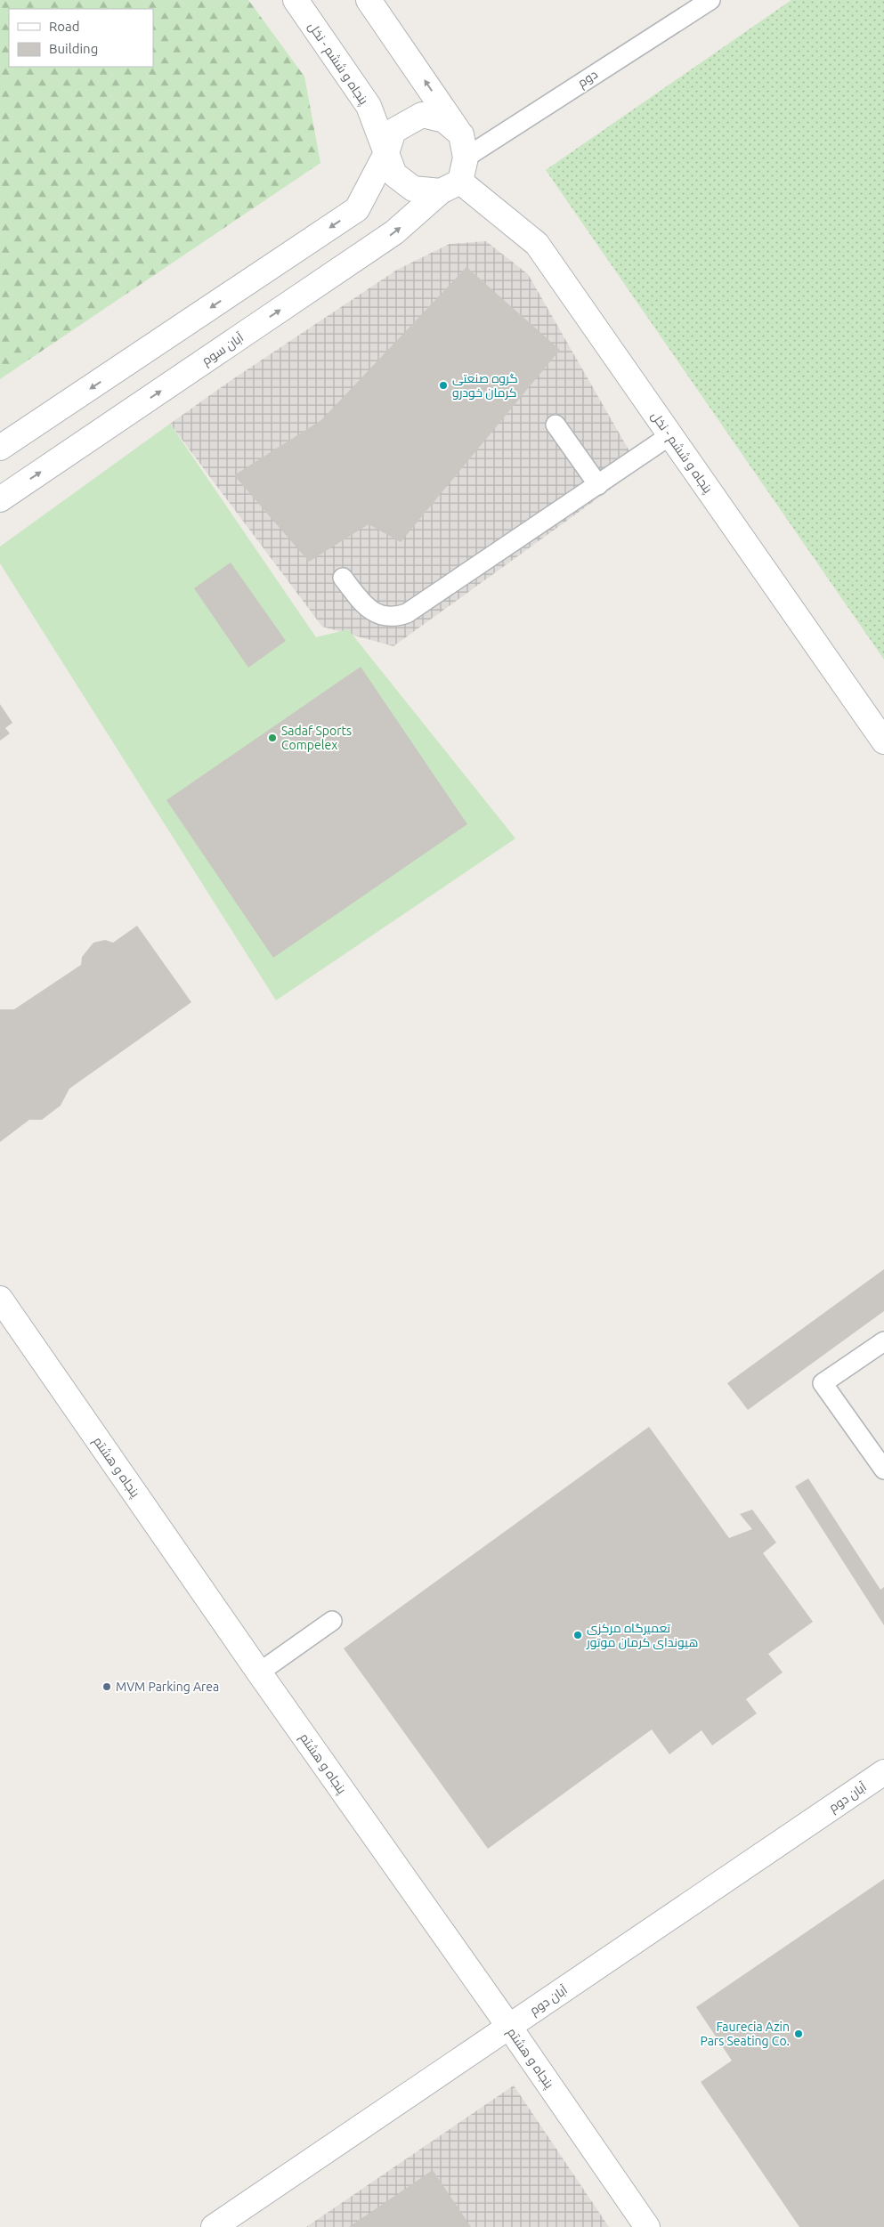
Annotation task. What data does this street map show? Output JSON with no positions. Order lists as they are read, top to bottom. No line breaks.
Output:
{"streets":{"street":["پنجاه و ششم - نخل","آبان سوم","پنجاه و هشتم","آبان دوم"],"lane":["دوم"]},"crossings":[["پنجاه و ششم - نخل","دوم"],["پنجاه و ششم - نخل","آبان سوم"],["دوم","آبان سوم"],["پنجاه و هشتم","آبان دوم"]],"places":["گروه صنعتی کرمان خودرو","Sadaf Sports Compelex","تعمیرگاه مرکزی هیوندای کرمان موتور","MVM Parking Area","Faurecia Azin Pars Seating Co."],"legend":["Road","Building"]}
